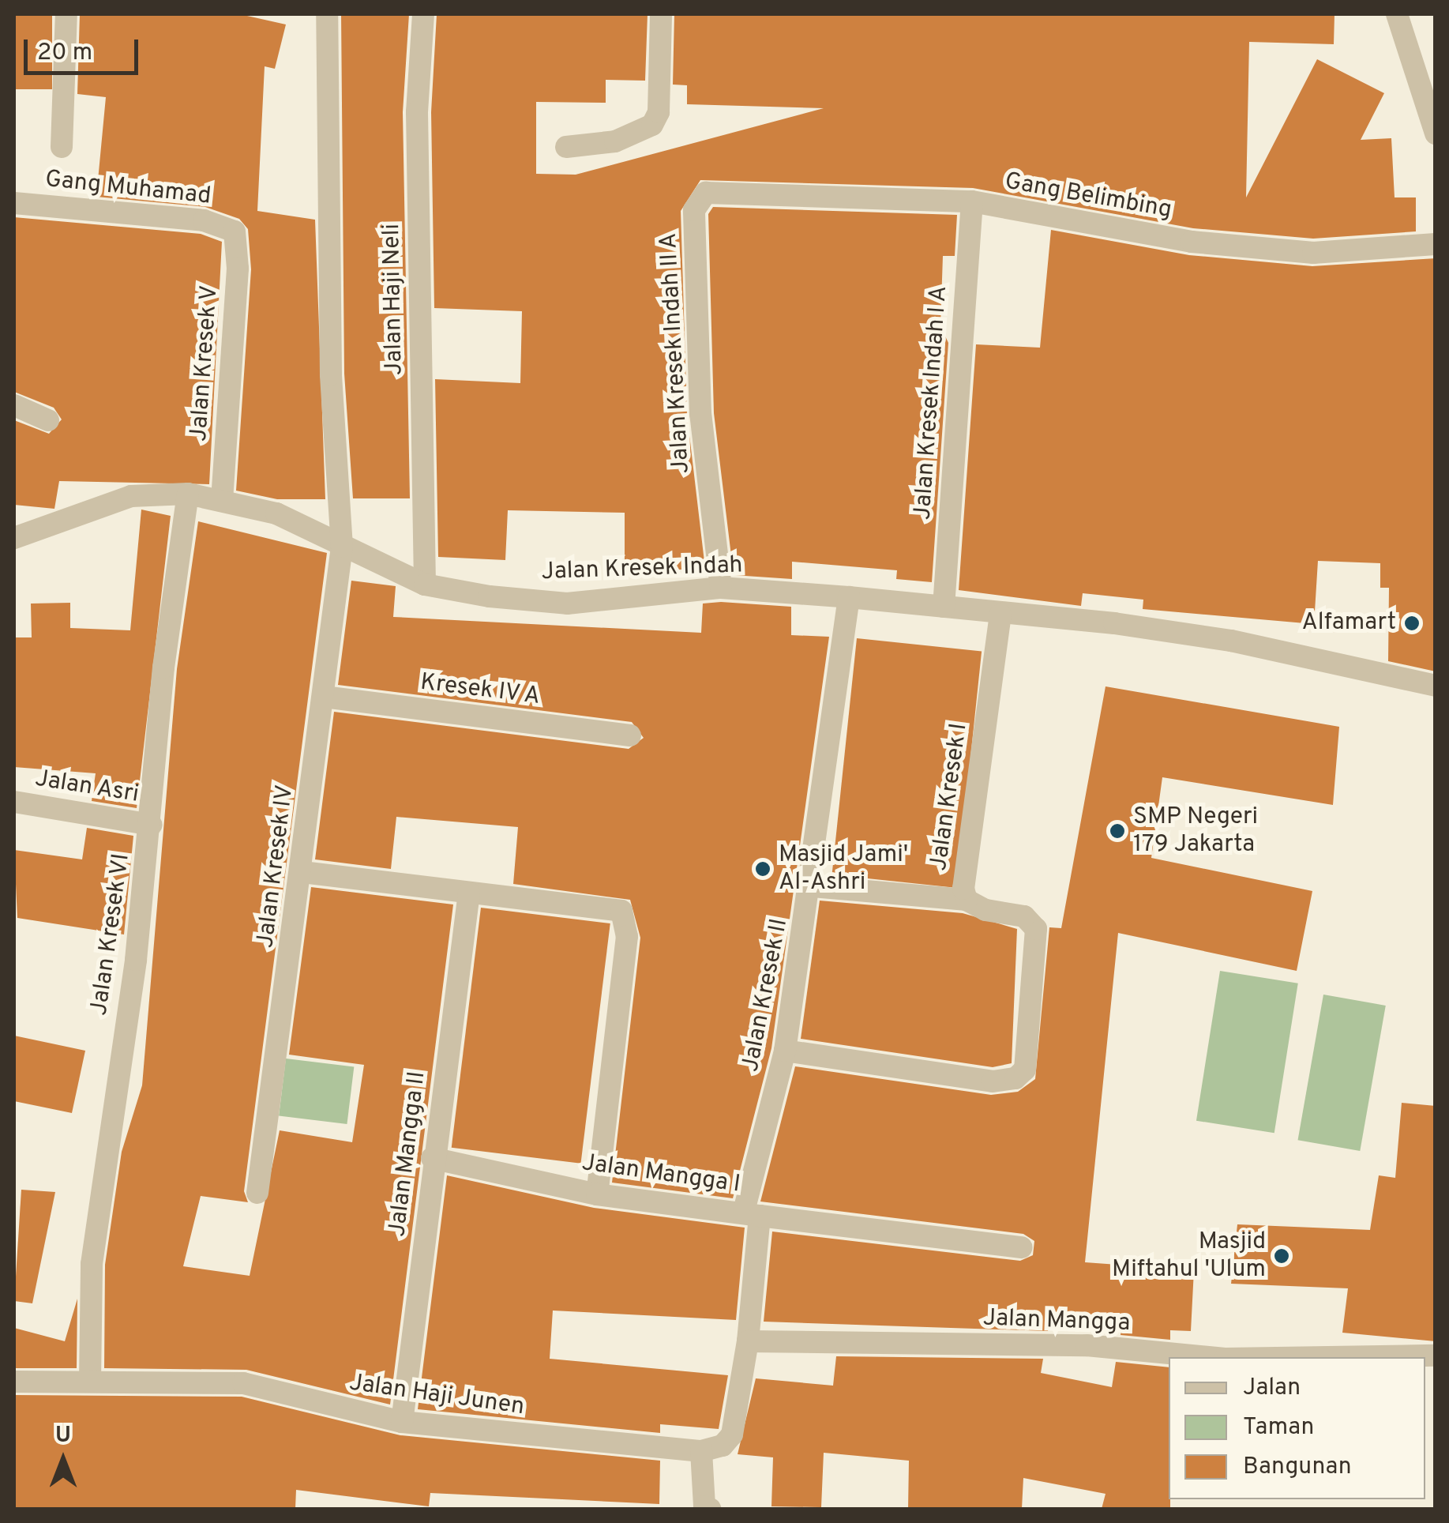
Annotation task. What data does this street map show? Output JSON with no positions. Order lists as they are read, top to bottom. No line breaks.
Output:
{"streets":{"street":["Gang Muhamad","Gang Belimbing","Jalan Haji Neli","Jalan Kresek Indah II A","Jalan Kresek V","Jalan Kresek Indah I A","Jalan Kresek Indah","Kresek IV A","Jalan Asri","Jalan Kresek I","Jalan Kresek IV","Jalan Kresek VI","Jalan Kresek II","Jalan Mangga II","Jalan Mangga I","Jalan Mangga","Jalan Haji Junen"]},"crossings":[["Gang Muhamad","Jalan Kresek V"],["Gang Belimbing","Jalan Kresek Indah II A"],["Gang Belimbing","Jalan Kresek Indah I A"],["Jalan Haji Neli","Jalan Kresek Indah"],["Jalan Kresek Indah II A","Jalan Kresek Indah"],["Jalan Kresek V","Jalan Kresek Indah"],["Jalan Kresek Indah I A","Jalan Kresek Indah"],["Jalan Kresek Indah","Jalan Kresek I"],["Jalan Kresek Indah","Jalan Kresek IV"],["Jalan Kresek Indah","Jalan Kresek VI"],["Jalan Kresek Indah","Jalan Kresek II"],["Kresek IV A","Jalan Kresek IV"],["Jalan Asri","Jalan Kresek VI"],["Jalan Kresek I","Jalan Kresek II"],["Jalan Kresek VI","Jalan Haji Junen"],["Jalan Kresek II","Jalan Mangga I"],["Jalan Mangga II","Jalan Mangga I"],["Jalan Mangga II","Jalan Haji Junen"],["Jalan Mangga I","Jalan Mangga"]],"places":["Alfamart","SMP Negeri 179 Jakarta","Masjid Jami' Al-Ashri","Masjid Miftahul 'Ulum"],"legend":["Jalan","Taman","Bangunan"],"scale_bar":"20 m","north":"top"}
